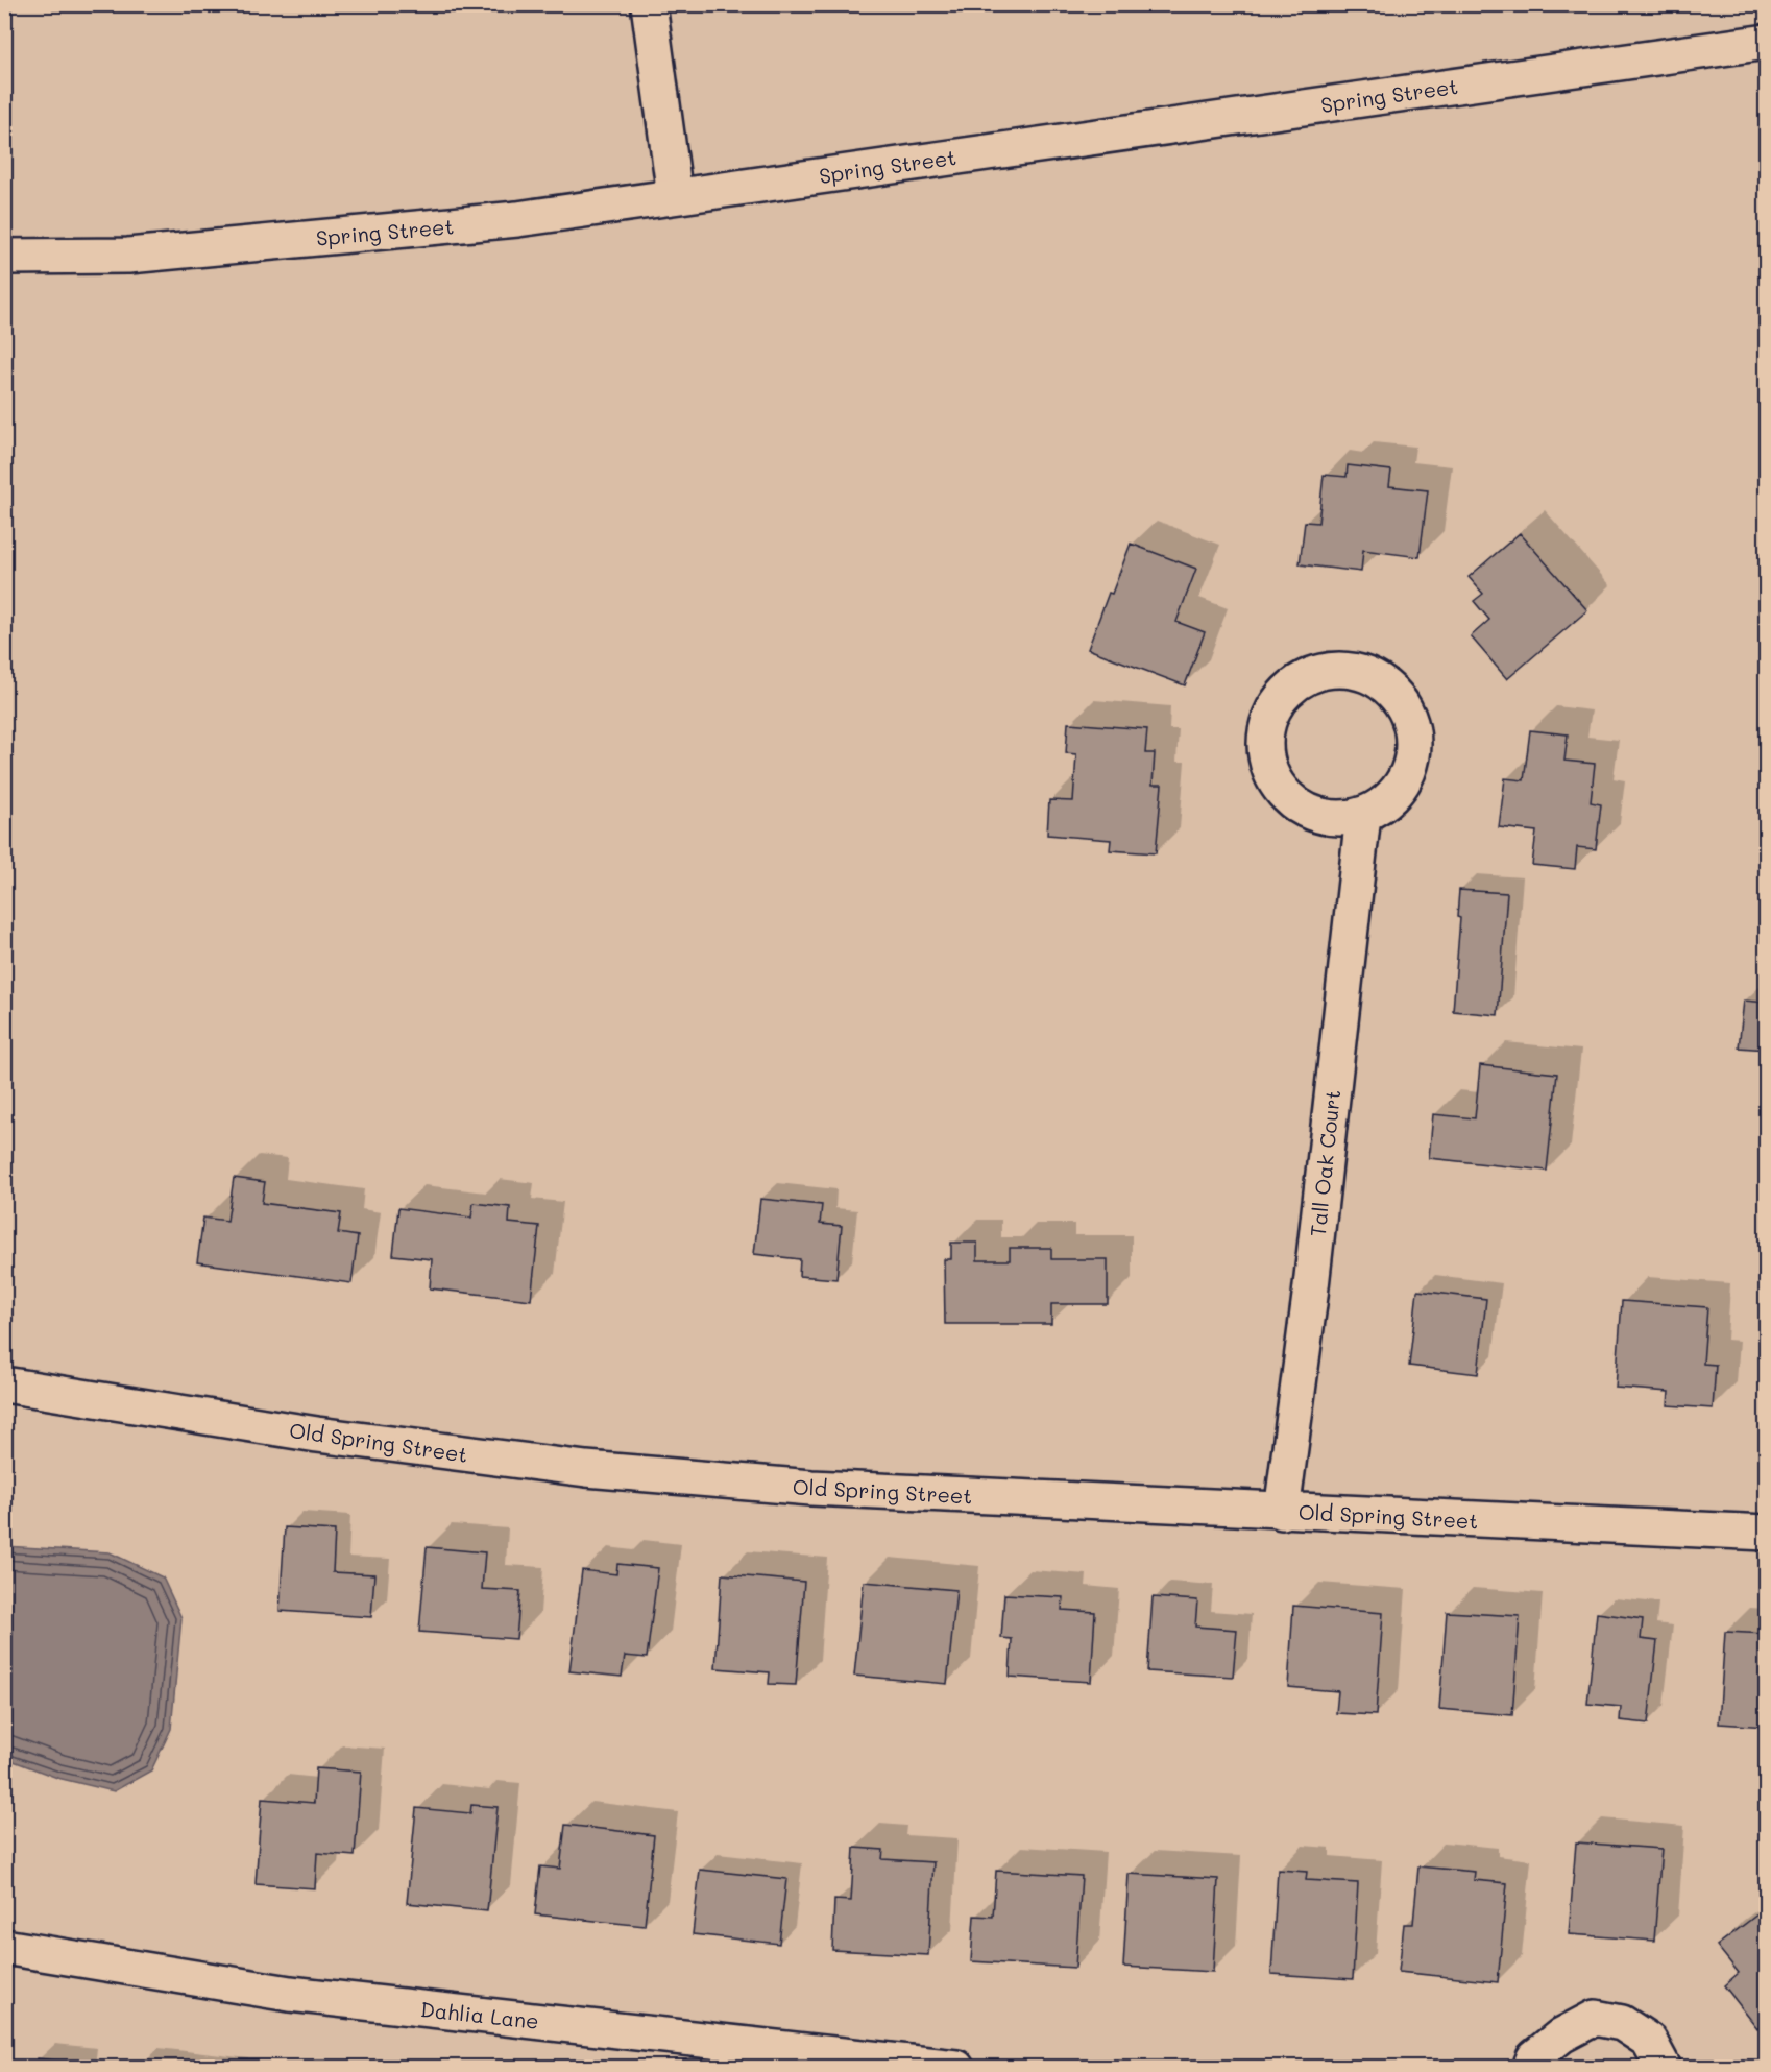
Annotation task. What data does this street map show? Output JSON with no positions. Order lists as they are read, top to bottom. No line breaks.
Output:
{"streets":{"street":["Spring Street","Tall Oak Court","Old Spring Street","Dahlia Lane"]},"crossings":[["Tall Oak Court","Old Spring Street"]]}
